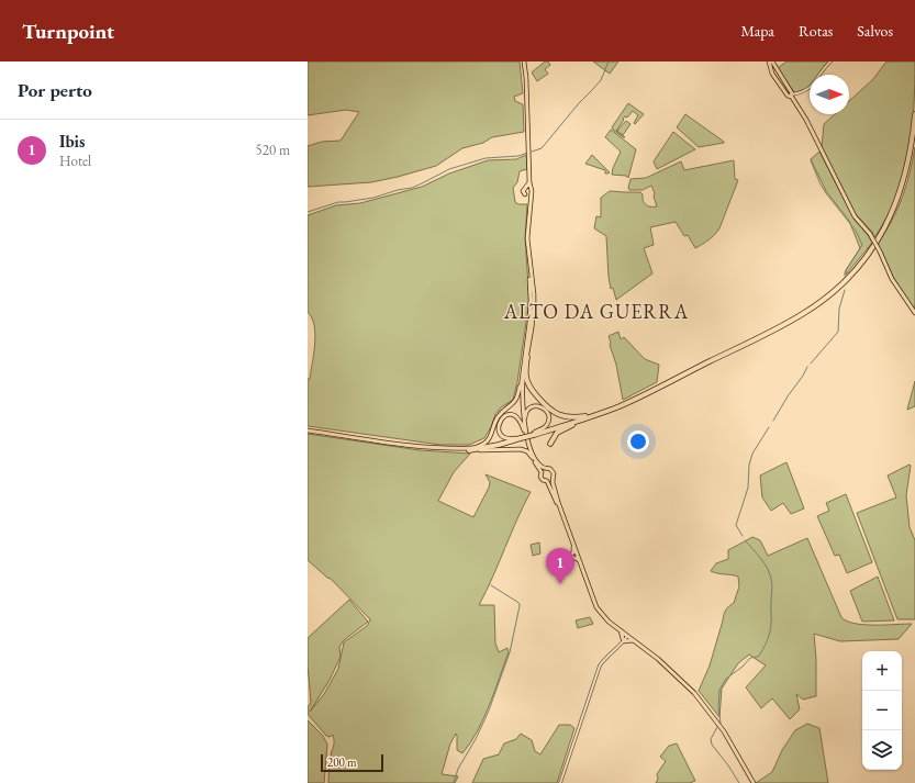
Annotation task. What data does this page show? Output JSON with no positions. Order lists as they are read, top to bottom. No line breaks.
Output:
{"districts":["ALTO DA GUERRA"],"scale_bar":"200 m","north":"right","page":{"header":"Turnpoint","nav":["Mapa","Rotas","Salvos"],"heading":"Por perto","list":[{"mark":"1","name":"Ibis","note":"Hotel","value":"520 m"}],"pins":"1","map_buttons":["+","−"],"scale":"200 m"}}
